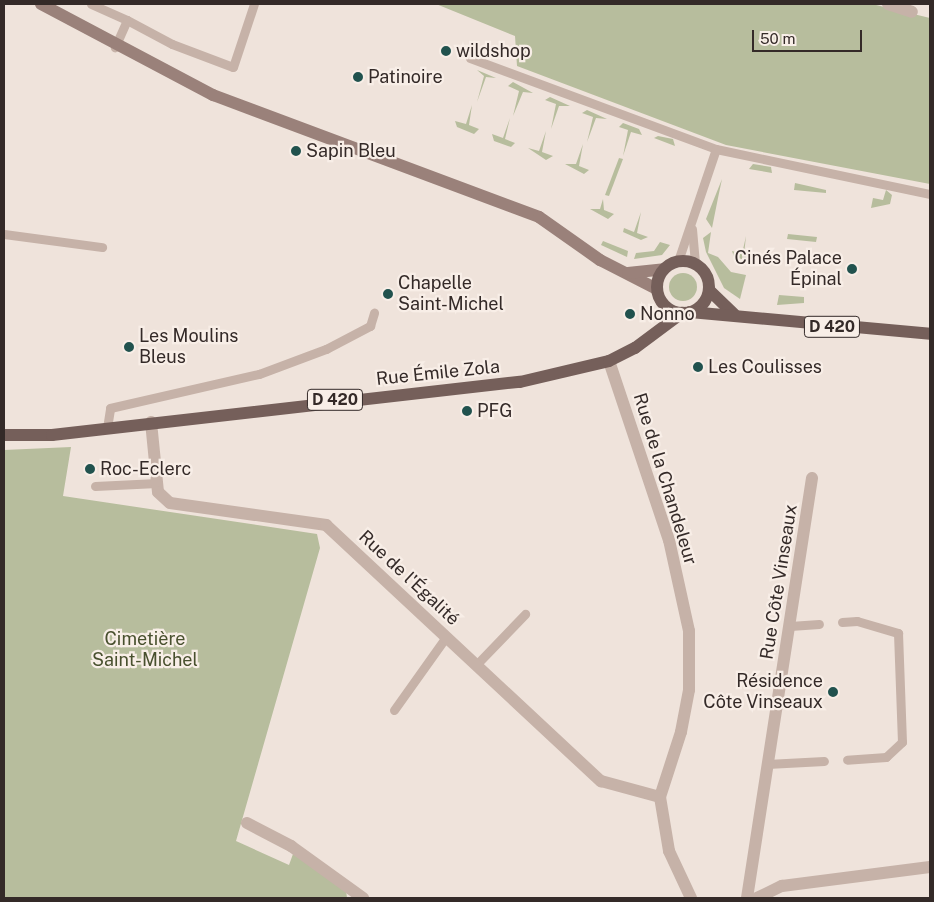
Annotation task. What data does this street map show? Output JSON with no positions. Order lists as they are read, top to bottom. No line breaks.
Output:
{"streets":{"main road":["D 420","Rue Émile Zola"],"street":["Rue de la Chandeleur","Rue de l'Égalité","Rue Côte Vinseaux"]},"crossings":[["D 420","Rue Émile Zola"],["Rue Émile Zola","Rue de la Chandeleur"],["Rue Émile Zola","Rue de l'Égalité"],["Rue de la Chandeleur","Rue de l'Égalité"]],"parks":["Cimetière Saint-Michel"],"places":["wildshop","Patinoire","Sapin Bleu","Cinés Palace Épinal","Chapelle Saint-Michel","Nonno","Les Moulins Bleus","Les Coulisses","PFG","Roc-Eclerc","Résidence Côte Vinseaux"],"scale_bar":"50 m"}
